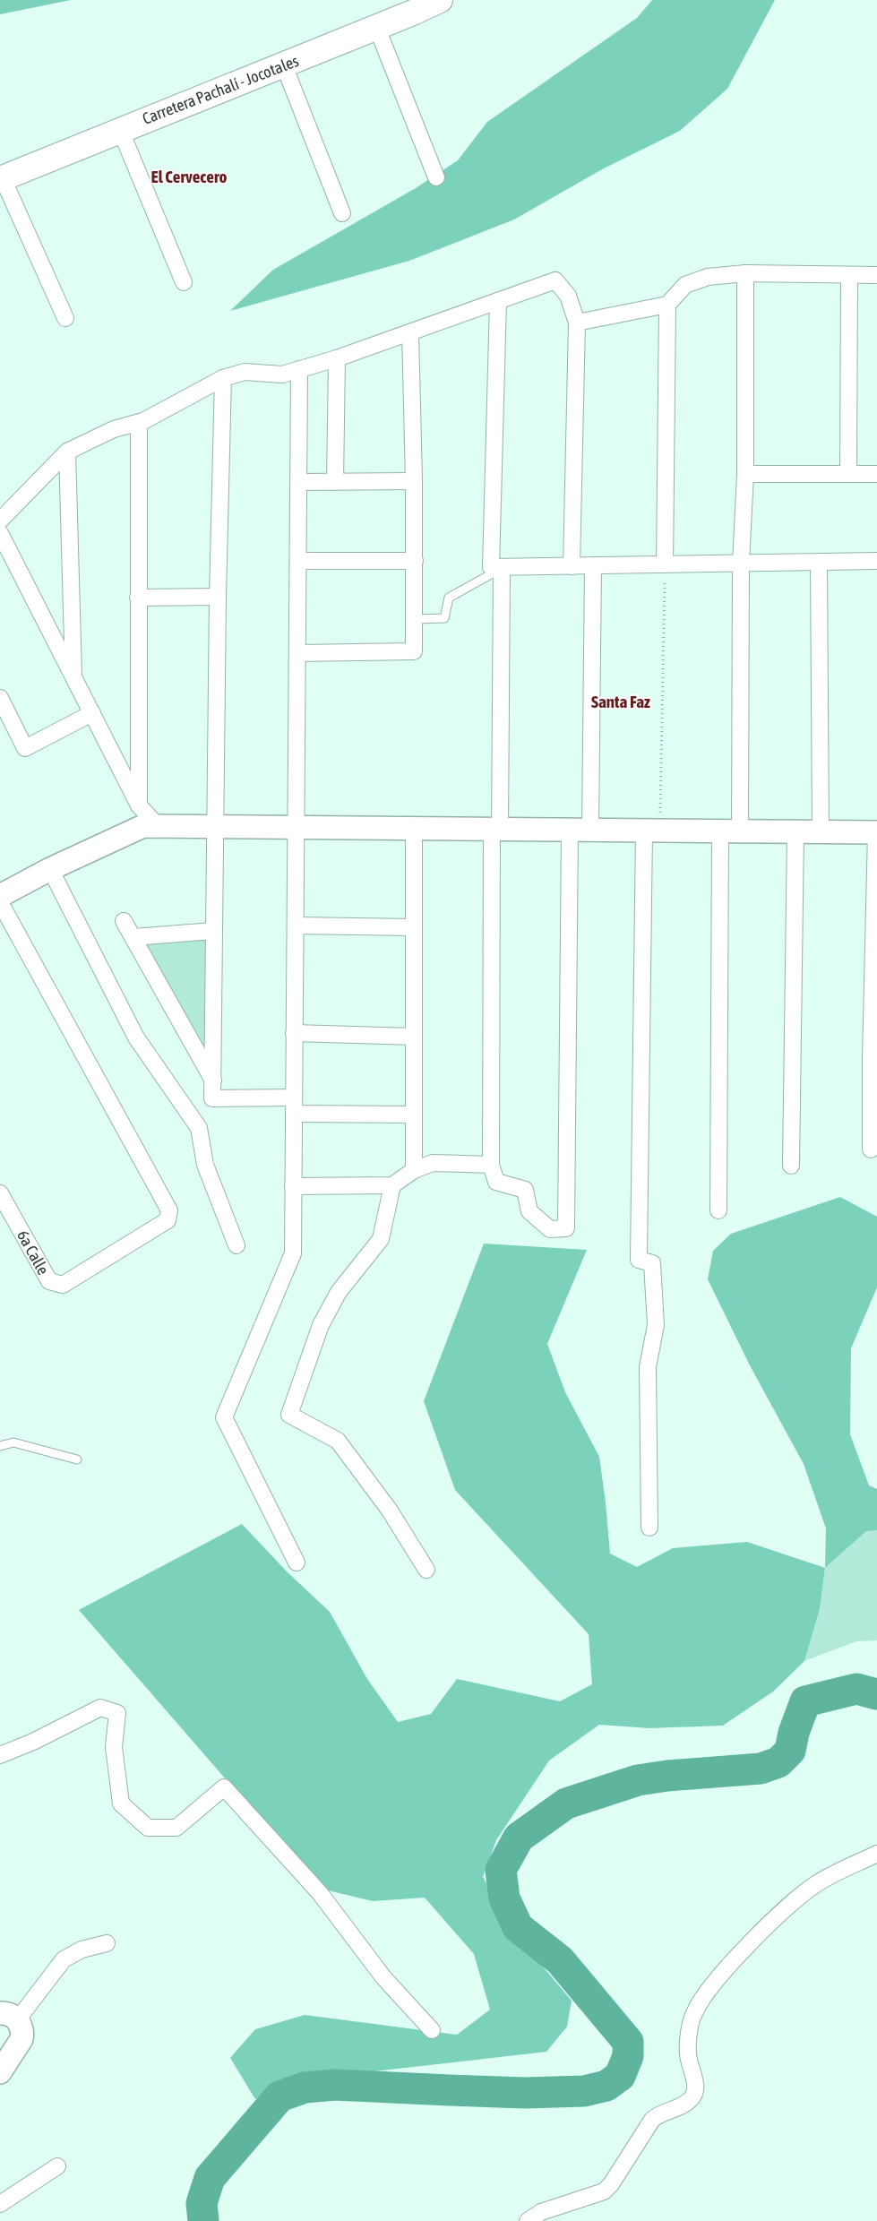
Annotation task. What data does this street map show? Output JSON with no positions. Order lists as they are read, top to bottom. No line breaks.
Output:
{"streets":{"main road":["Carretera Pachalí - Jocotales"],"street":["6a Calle"]},"districts":["El Cervecero","Santa Faz"]}
